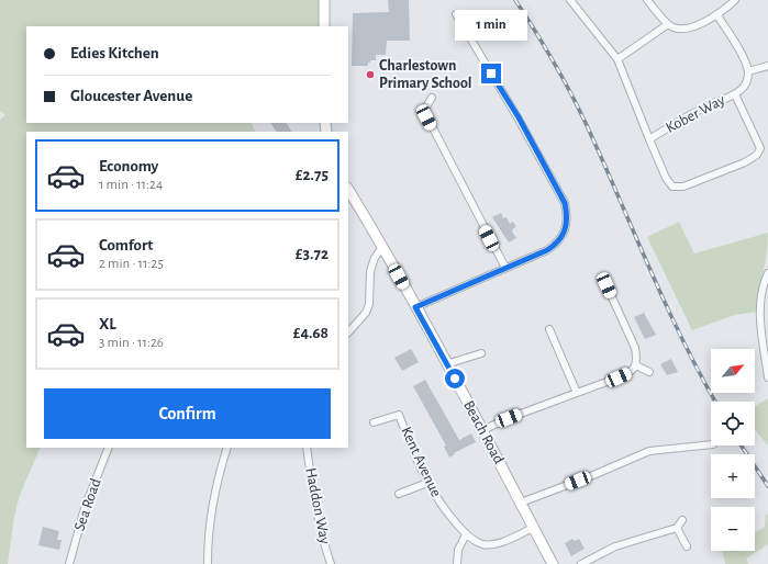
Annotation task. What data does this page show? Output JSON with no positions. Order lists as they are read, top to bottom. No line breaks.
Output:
{"streets":{"street":["Kober Way","Beach Road","Kent Avenue","Sea Road","Haddon Way"]},"crossings":[["Beach Road","Kent Avenue"]],"places":["Charlestown Primary School"],"north":"top right","page":{"bubble":"1 min","banner":["Edies Kitchen","Gloucester Avenue"],"list":[{"name":"Economy","note":"1 min · 11:24","value":"£2.75"},{"name":"Comfort","note":"2 min · 11:25","value":"£3.72"},{"name":"XL","note":"3 min · 11:26","value":"£4.68"}],"map_buttons":["+","−"],"buttons":"Confirm"}}
